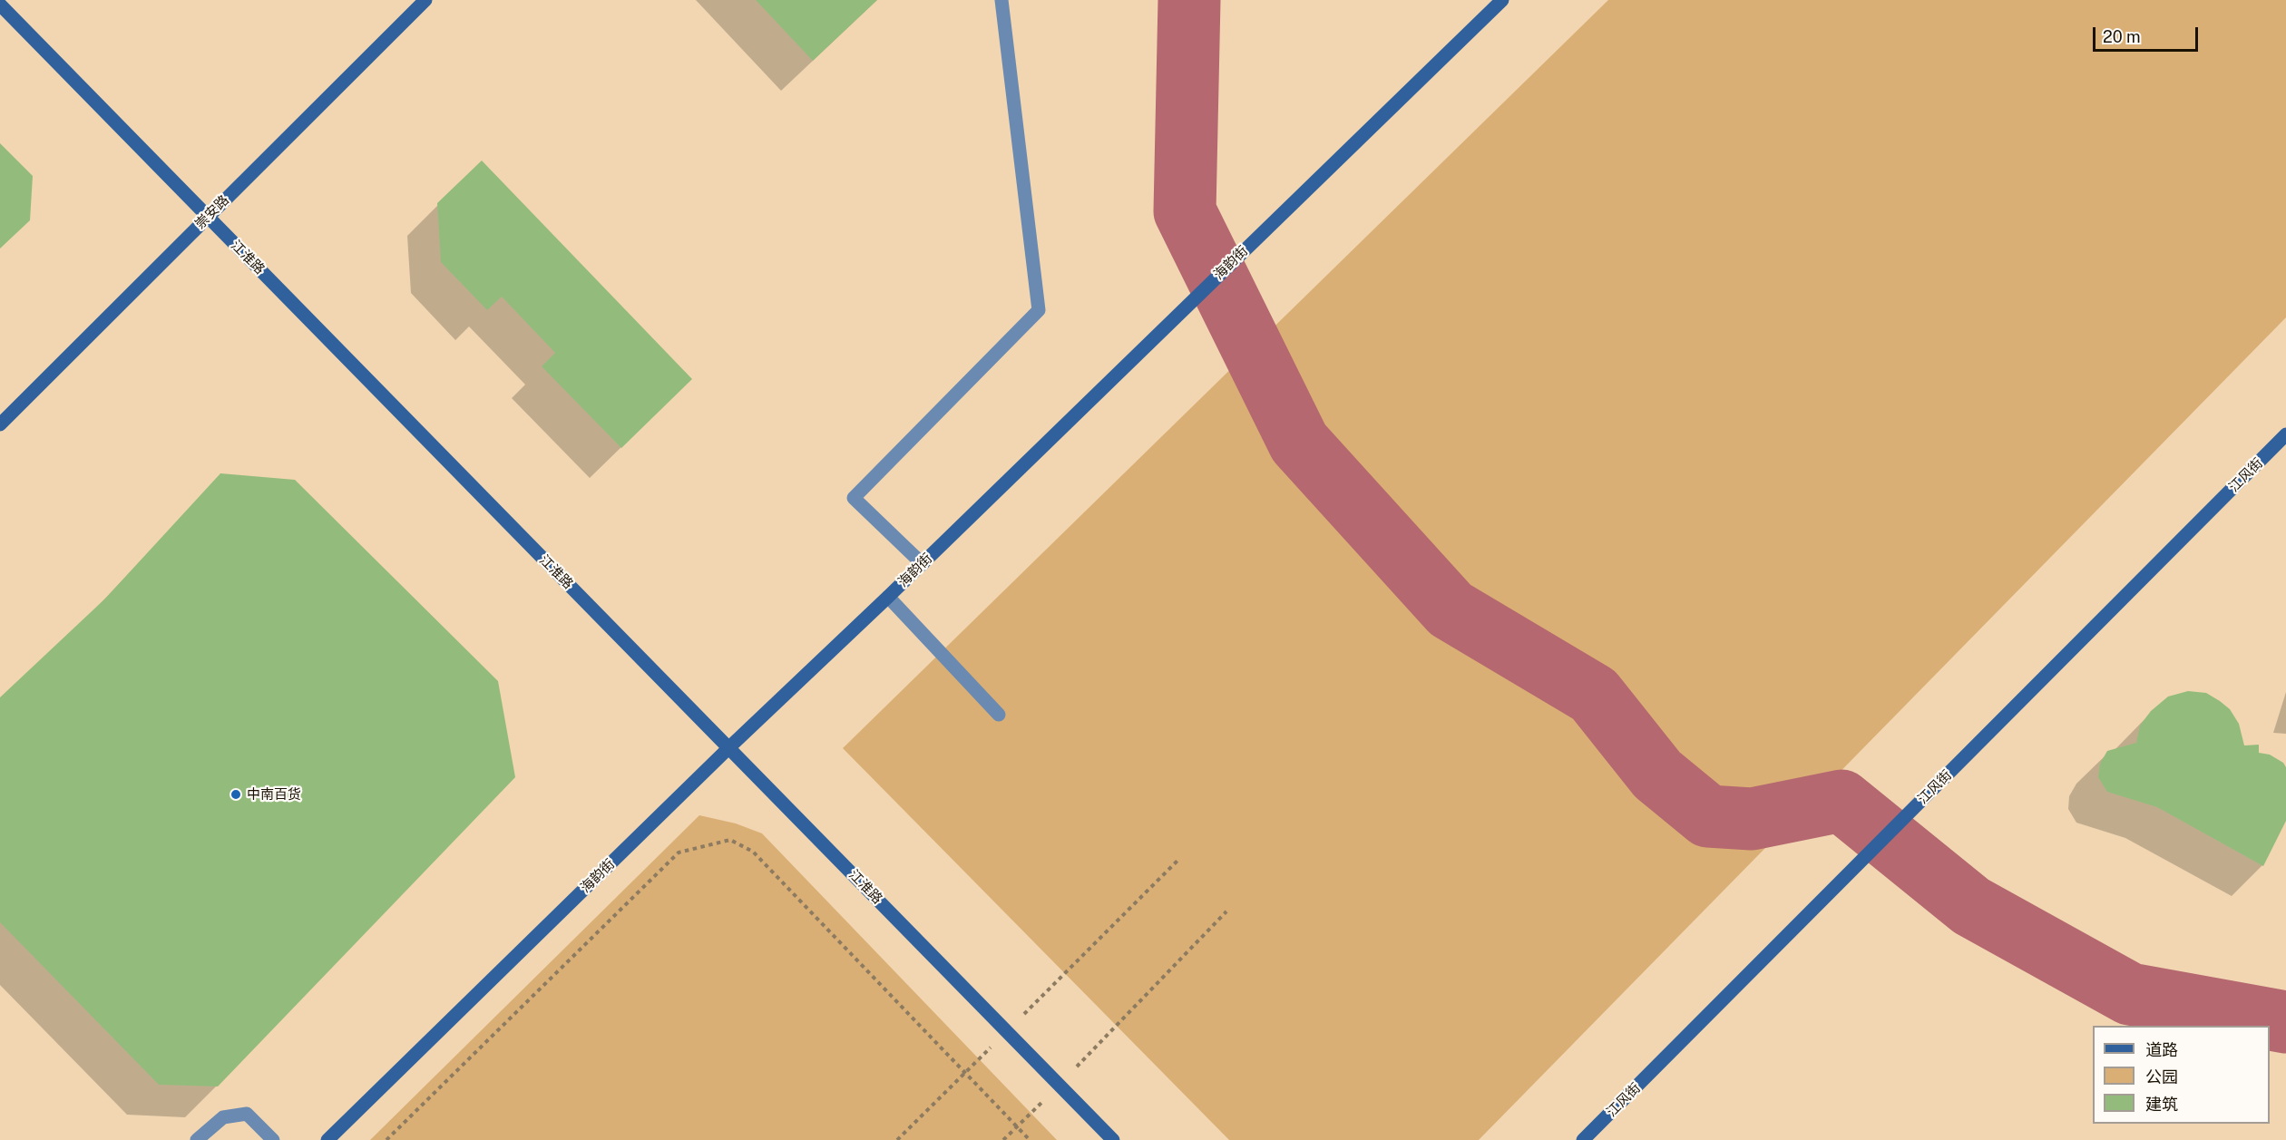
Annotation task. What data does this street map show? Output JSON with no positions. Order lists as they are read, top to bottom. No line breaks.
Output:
{"streets":{"street":["崇安路","江淮路","海韵街","江风街"]},"crossings":[["崇安路","江淮路"],["江淮路","海韵街"]],"places":["中南百货"],"legend":["道路","公园","建筑"],"scale_bar":"20 m"}
